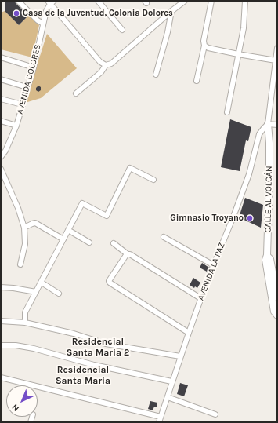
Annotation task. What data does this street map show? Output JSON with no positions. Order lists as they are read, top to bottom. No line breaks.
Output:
{"streets":{"main road":["CALLE AL VOLCÁN"],"street":["AVENIDA DOLORES","AVENIDA LA PAZ"]},"crossings":[["CALLE AL VOLCÁN","AVENIDA LA PAZ"]],"districts":["Residencial Santa Maria 2","Residencial Santa Maria"],"places":["Casa de la Juventud, Colonia Dolores","Gimnasio Troyano"],"north":"bottom left"}
